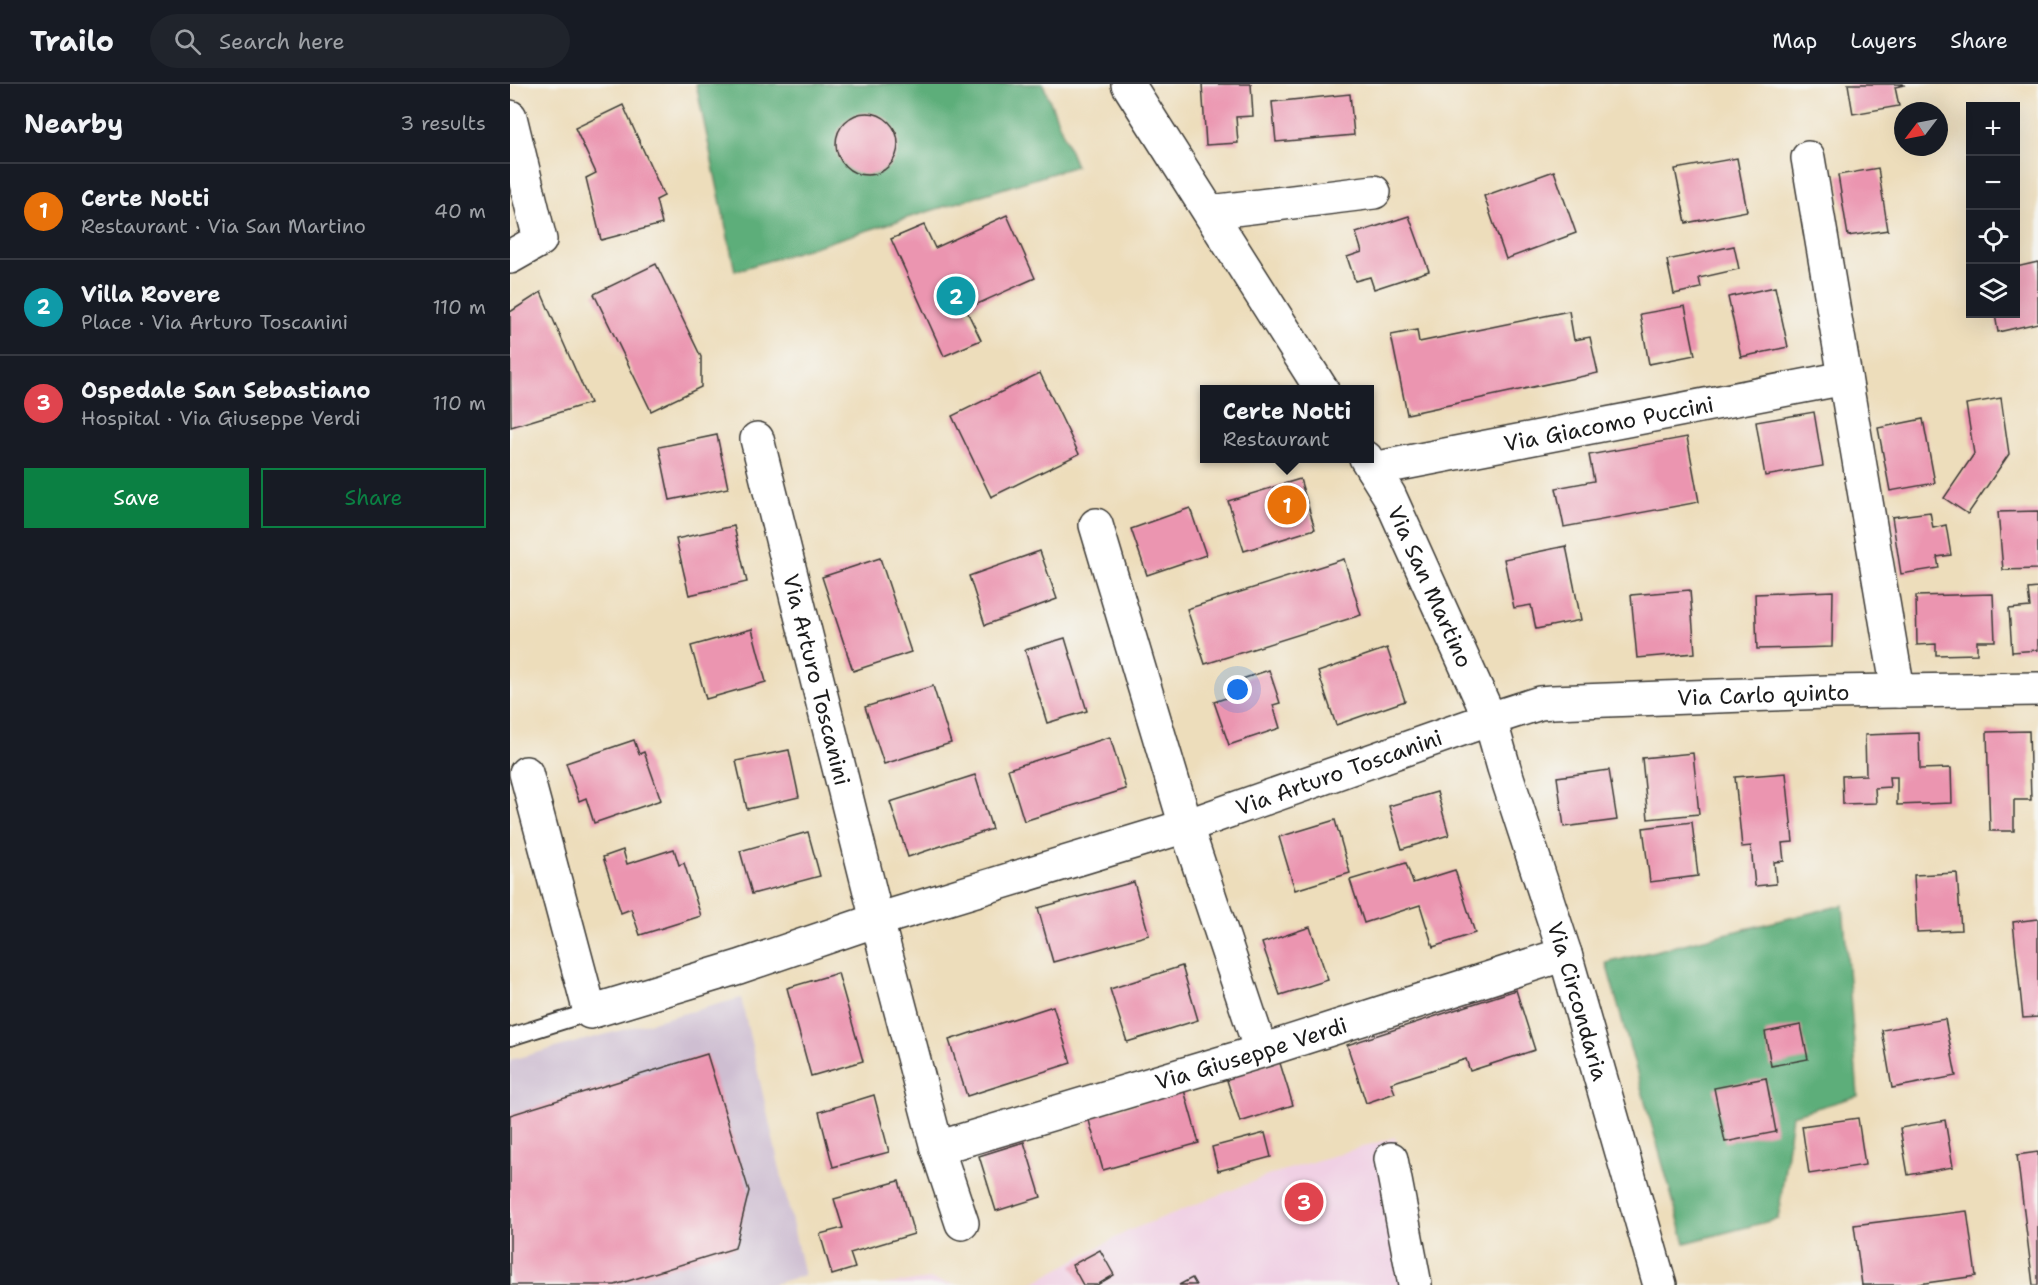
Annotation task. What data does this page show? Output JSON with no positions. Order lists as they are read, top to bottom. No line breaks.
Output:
{"streets":{"street":["Via Giacomo Puccini","Via San Martino","Via Arturo Toscanini","Via Carlo quinto","Via Circondaria","Via Giuseppe Verdi"]},"crossings":[["Via Giacomo Puccini","Via San Martino"],["Via San Martino","Via Arturo Toscanini"],["Via San Martino","Via Carlo quinto"],["Via San Martino","Via Circondaria"],["Via Arturo Toscanini","Via Carlo quinto"],["Via Arturo Toscanini","Via Circondaria"],["Via Arturo Toscanini","Via Giuseppe Verdi"],["Via Carlo quinto","Via Circondaria"],["Via Circondaria","Via Giuseppe Verdi"]],"north":"bottom left","page":{"header":"Trailo","search":"Search here","nav":["Map","Layers","Share"],"heading":["Nearby","3 results"],"map_buttons":["+","−"],"list":[{"mark":"1","name":"Certe Notti","note":"Restaurant · Via San Martino","value":"40 m"},{"mark":"2","name":"Villa Rovere","note":"Place · Via Arturo Toscanini","value":"110 m"},{"mark":"3","name":"Ospedale San Sebastiano","note":"Hospital · Via Giuseppe Verdi","value":"110 m"}],"pins":["2","1","3"],"popup":["Certe Notti","Restaurant"],"buttons":["Save","Share"]}}
